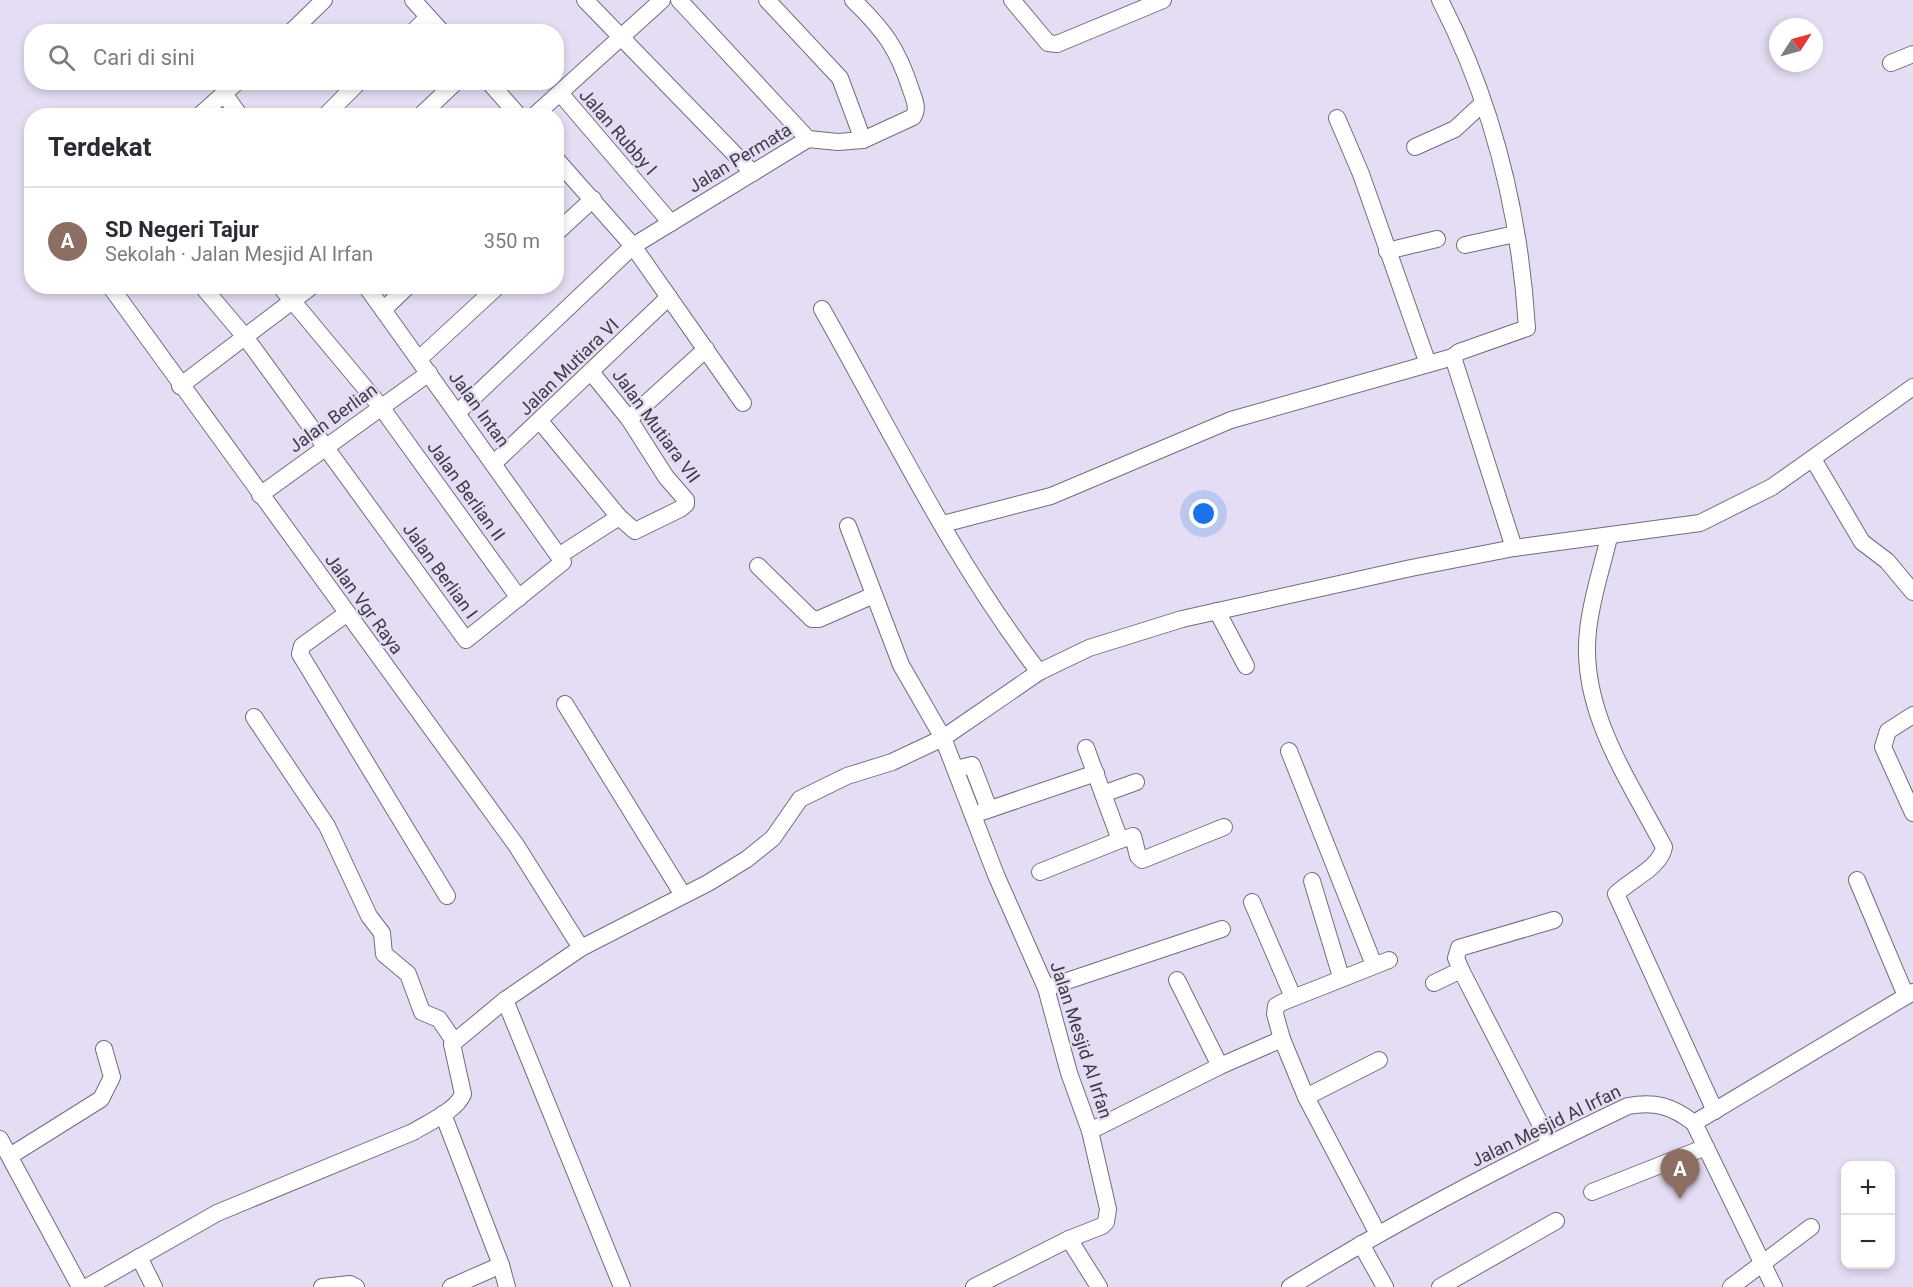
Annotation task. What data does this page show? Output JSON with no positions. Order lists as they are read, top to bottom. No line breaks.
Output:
{"streets":{"street":["Jalan Rubby I","Jalan Permata","Jalan Mutiara VI","Jalan Intan","Jalan Berlian","Jalan Mutiara VII","Jalan Berlian II","Jalan Berlian I","Jalan Vgr Raya","Jalan Mesjid Al Irfan"]},"crossings":[["Jalan Rubby I","Jalan Permata"],["Jalan Permata","Jalan Intan"],["Jalan Mutiara VI","Jalan Intan"],["Jalan Mutiara VI","Jalan Mutiara VII"],["Jalan Intan","Jalan Berlian"],["Jalan Intan","Jalan Berlian I"],["Jalan Berlian","Jalan Berlian II"],["Jalan Berlian","Jalan Berlian I"],["Jalan Berlian","Jalan Vgr Raya"],["Jalan Berlian II","Jalan Berlian I"]],"north":"top right","page":{"search":"Cari di sini","heading":"Terdekat","list":[{"mark":"A","name":"SD Negeri Tajur","note":"Sekolah · Jalan Mesjid Al Irfan","value":"350 m"}],"pins":"A","map_buttons":["+","−"]}}
